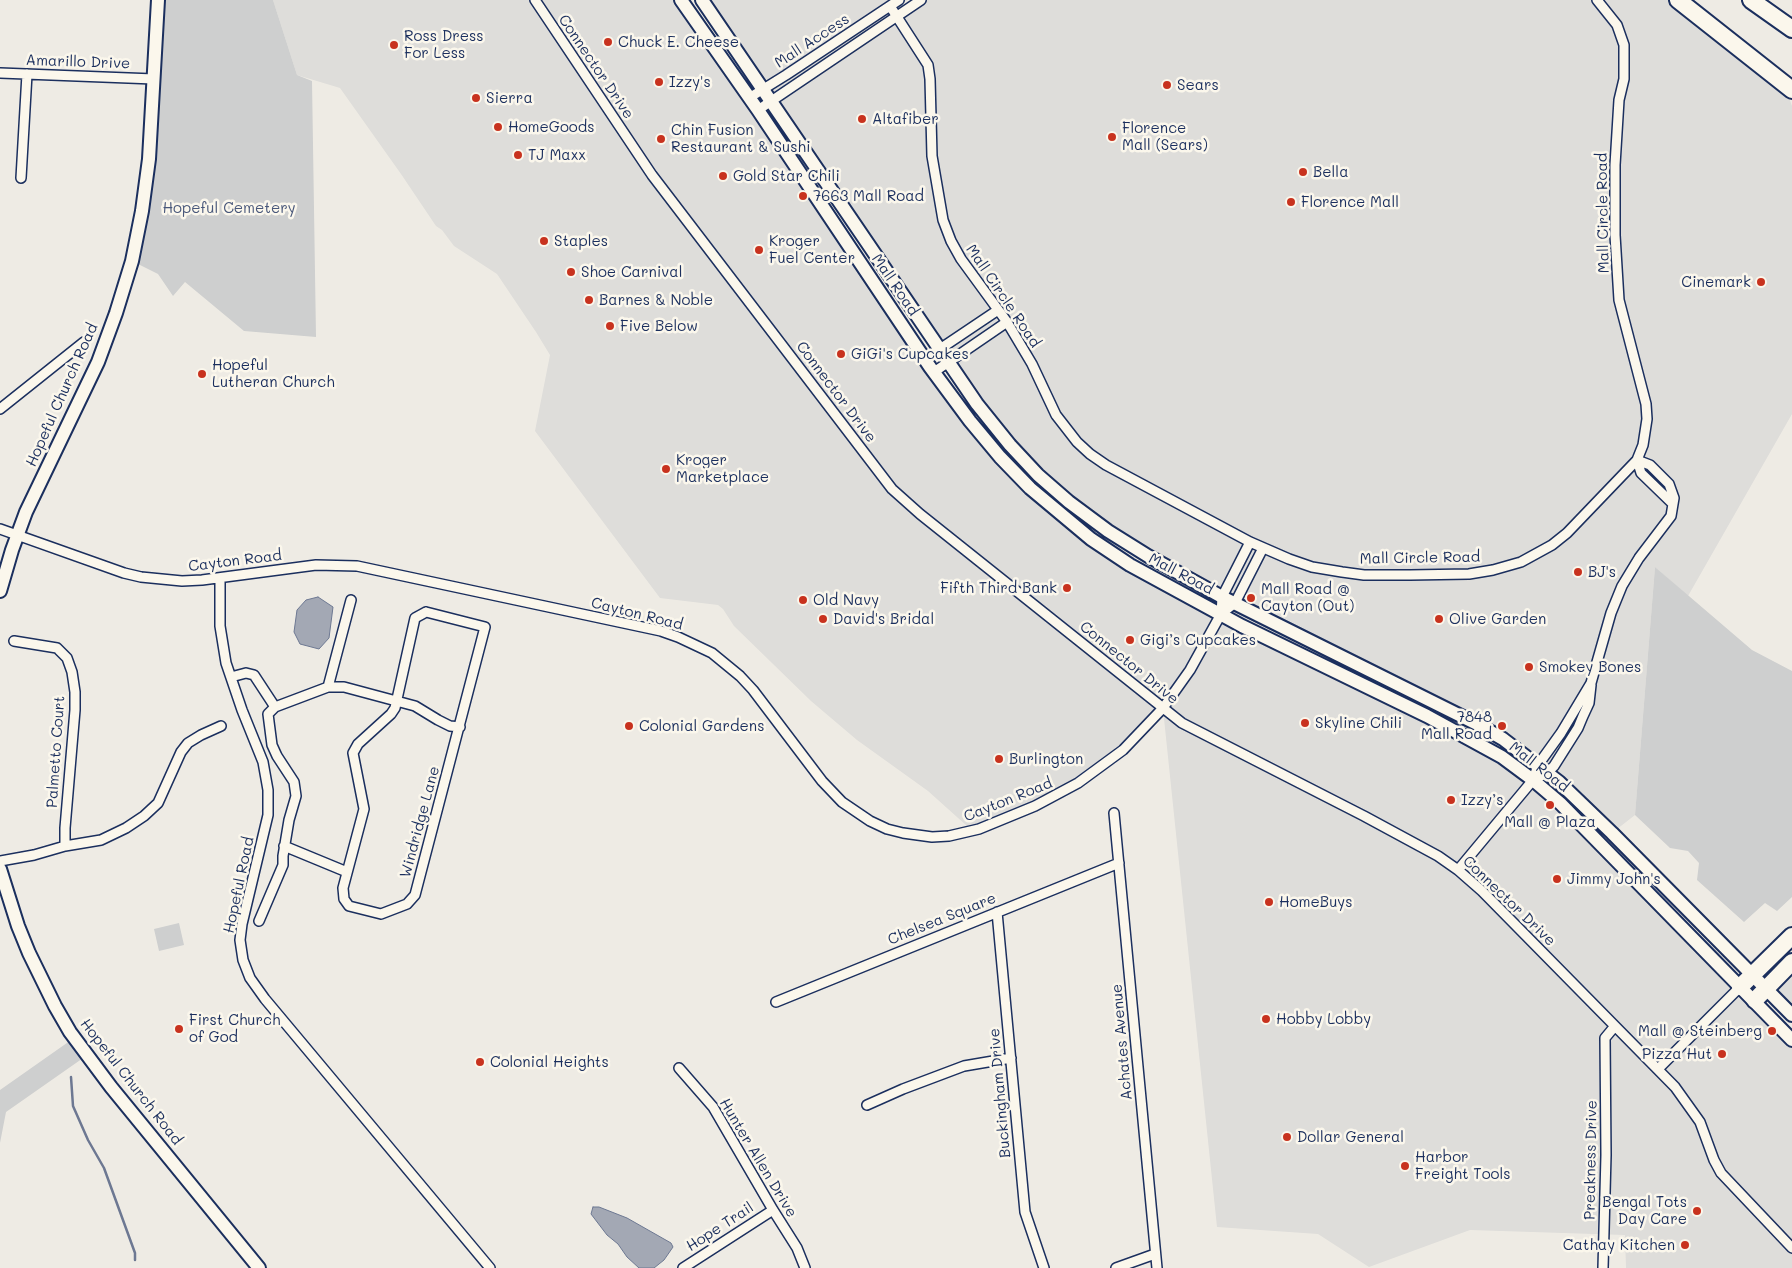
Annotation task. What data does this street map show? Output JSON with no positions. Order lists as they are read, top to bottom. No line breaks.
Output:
{"streets":{"main road":["Mall Road","Hopeful Church Road"],"street":["Mall Access","Amarillo Drive","Connector Drive","Mall Circle Road","Cayton Road","Palmetto Court","Windridge Lane","Hopeful Road","Chelsea Square","Achates Avenue","Buckingham Drive","Hunter Allen Drive","Preakness Drive","Hope Trail"]},"crossings":[["Mall Access","Mall Circle Road"],["Mall Access","Mall Road"],["Amarillo Drive","Hopeful Church Road"],["Connector Drive","Cayton Road"],["Connector Drive","Preakness Drive"],["Mall Road","Cayton Road"],["Hopeful Church Road","Cayton Road"],["Cayton Road","Hopeful Road"],["Chelsea Square","Achates Avenue"],["Chelsea Square","Buckingham Drive"],["Hunter Allen Drive","Hope Trail"]],"parks":["Hopeful Cemetery"],"places":["Chuck E. Cheese","Ross Dress For Less","Izzy's","Sears","Sierra","Altafiber","HomeGoods","Florence Mall (Sears)","Chin Fusion Restaurant & Sushi","TJ Maxx","Bella","Gold Star Chili","7663 Mall Road","Florence Mall","Staples","Kroger Fuel Center","Shoe Carnival","Cinemark","Barnes & Noble","Five Below","GiGi's Cupcakes","Hopeful Lutheran Church","Kroger Marketplace","BJ's","Fifth Third Bank","Mall Road @ Cayton (Out)","Old Navy","David's Bridal","Olive Garden","Gigi’s Cupcakes","Smokey Bones","Skyline Chili","Colonial Gardens","7848 Mall Road","Burlington","Izzy’s","Mall @ Plaza","Jimmy John's","HomeBuys","Hobby Lobby","First Church of God","Mall @ Steinberg","Pizza Hut","Colonial Heights","Dollar General","Harbor Freight Tools","Bengal Tots Day Care","Cathay Kitchen"]}
